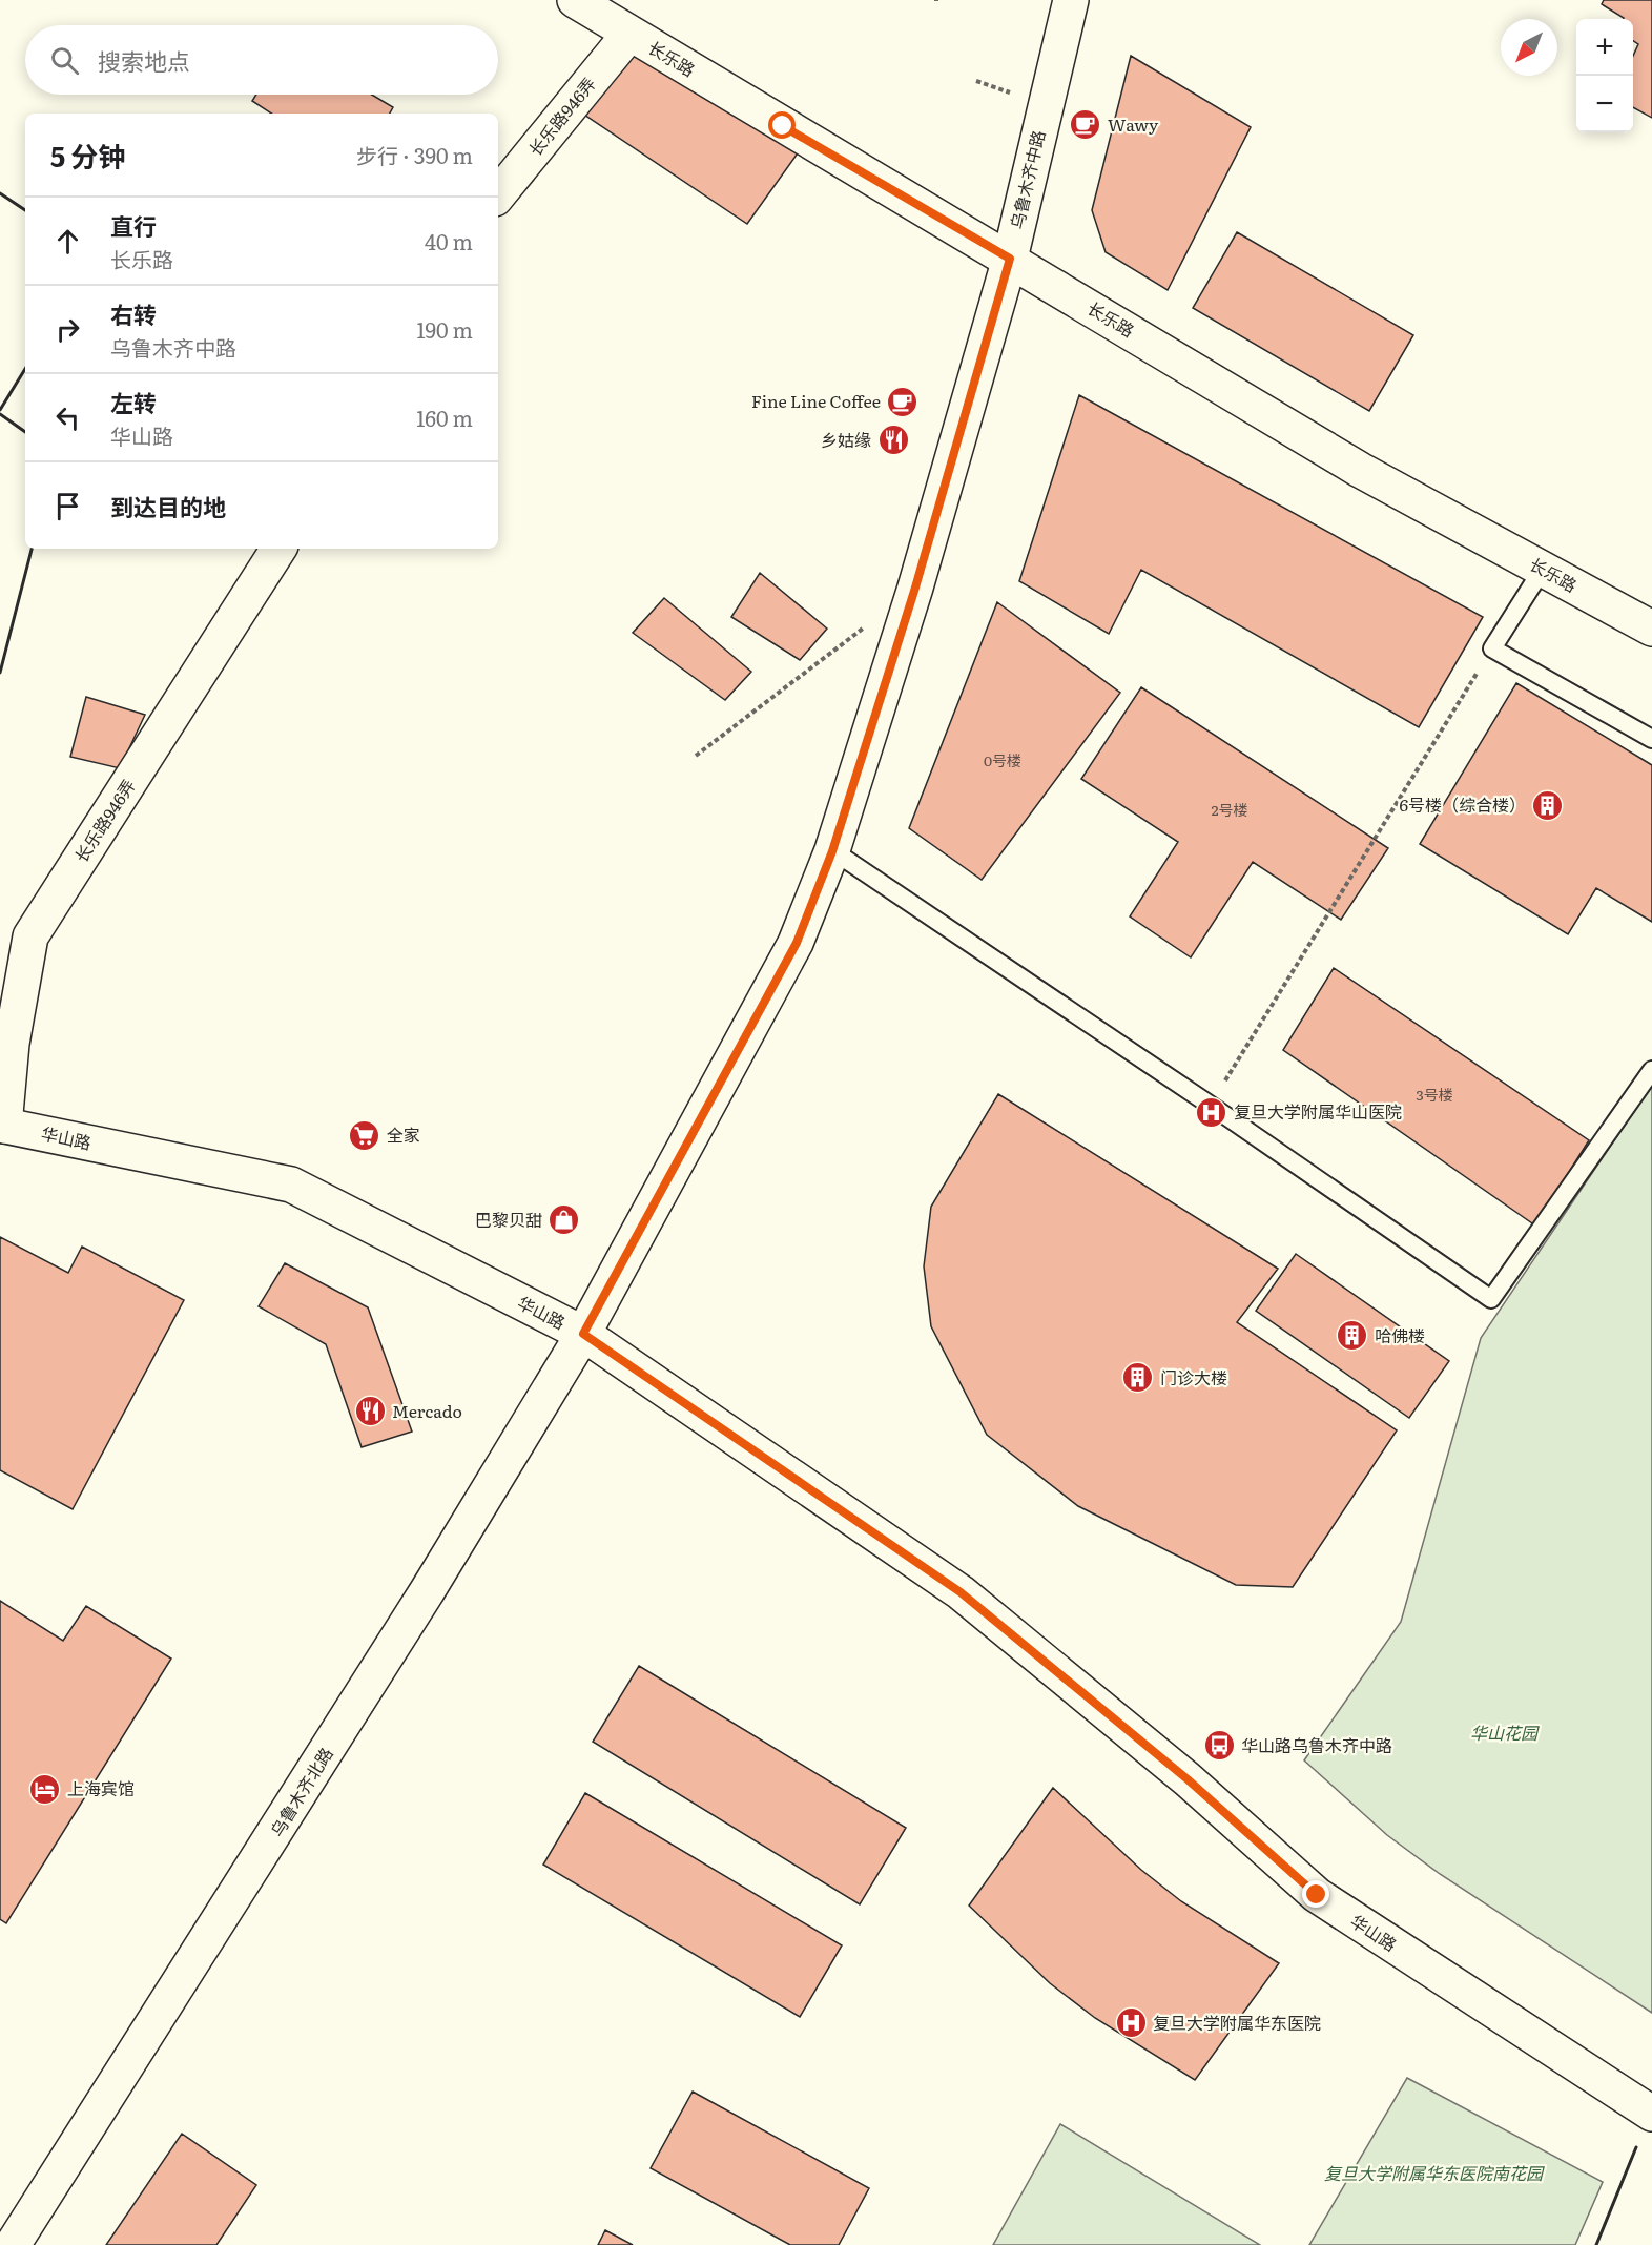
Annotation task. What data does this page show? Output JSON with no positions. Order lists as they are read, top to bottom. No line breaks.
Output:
{"streets":{"street":["长乐路","长乐路946弄","乌鲁木齐中路","华山路","乌鲁木齐北路"]},"crossings":[["长乐路","长乐路946弄"],["长乐路","乌鲁木齐中路"],["长乐路946弄","华山路"],["乌鲁木齐中路","华山路"],["乌鲁木齐中路","乌鲁木齐北路"],["华山路","乌鲁木齐北路"]],"parks":["华山花园","复旦大学附属华东医院南花园"],"places":{"cafe":["Wawy","Fine Line Coffee"],"restaurant":["乡姑缘","Mercado"],"building":["6号楼（综合楼）","哈佛楼","门诊大楼"],"hospital":["复旦大学附属华山医院","复旦大学附属华东医院"],"supermarket":["全家"],"shop":["巴黎贝甜"],"bus stop":["华山路乌鲁木齐中路"],"hotel":["上海宾馆"]},"house_numbers":["0号楼","2号楼","3号楼"],"north":"bottom left","page":{"map_buttons":["+","−"],"search":"搜索地点","heading":["5 分钟","步行 · 390 m"],"list":[["直行","长乐路","40 m"],["右转","乌鲁木齐中路","190 m"],["左转","华山路","160 m"],"到达目的地"]}}
